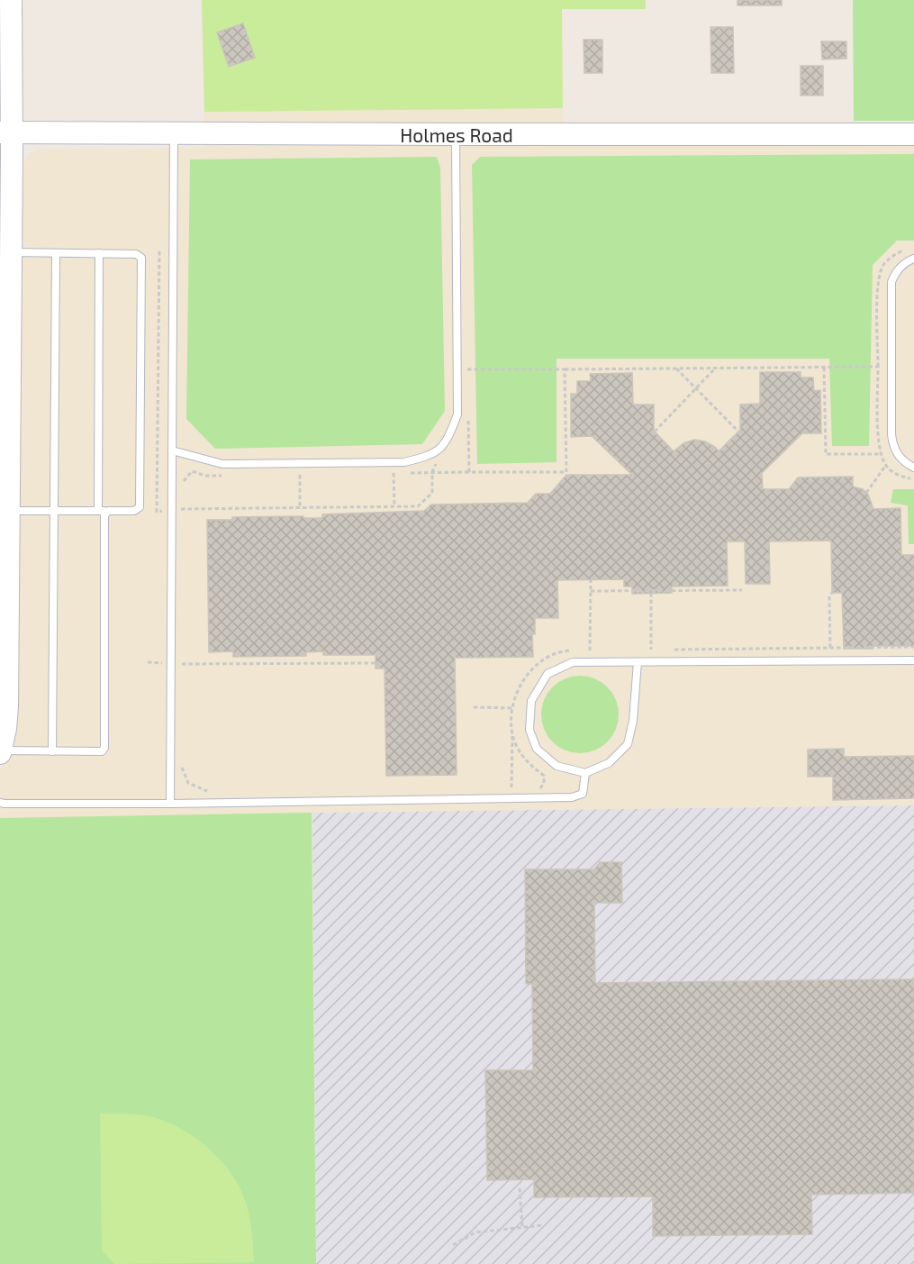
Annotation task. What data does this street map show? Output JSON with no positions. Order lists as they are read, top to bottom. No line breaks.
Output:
{"streets":{"main road":["Holmes Road"]}}
